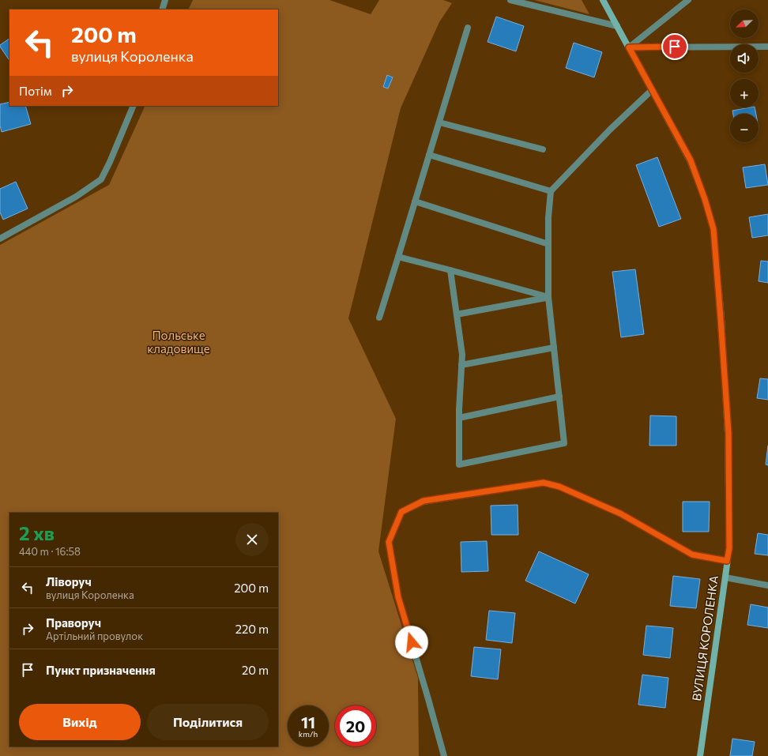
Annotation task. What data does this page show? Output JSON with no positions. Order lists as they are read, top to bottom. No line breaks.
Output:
{"streets":{"street":["ВУЛИЦЯ КОРОЛЕНКА"]},"parks":["Польське кладовище"],"north":"bottom left","page":{"map_buttons":["+","−"],"turn":["200 m","вулиця Короленка"],"then":"Потім","heading":["2 хв","440 m · 16:58"],"list":[{"name":"Ліворуч","note":"вулиця Короленка","value":"200 m"},{"name":"Праворуч","note":"Артільний провулок","value":"220 m"},{"name":"Пункт призначення","value":"20 m"}],"buttons":["Вихід","Поділитися"],"speed":"11 km/h","limit":"20"}}
